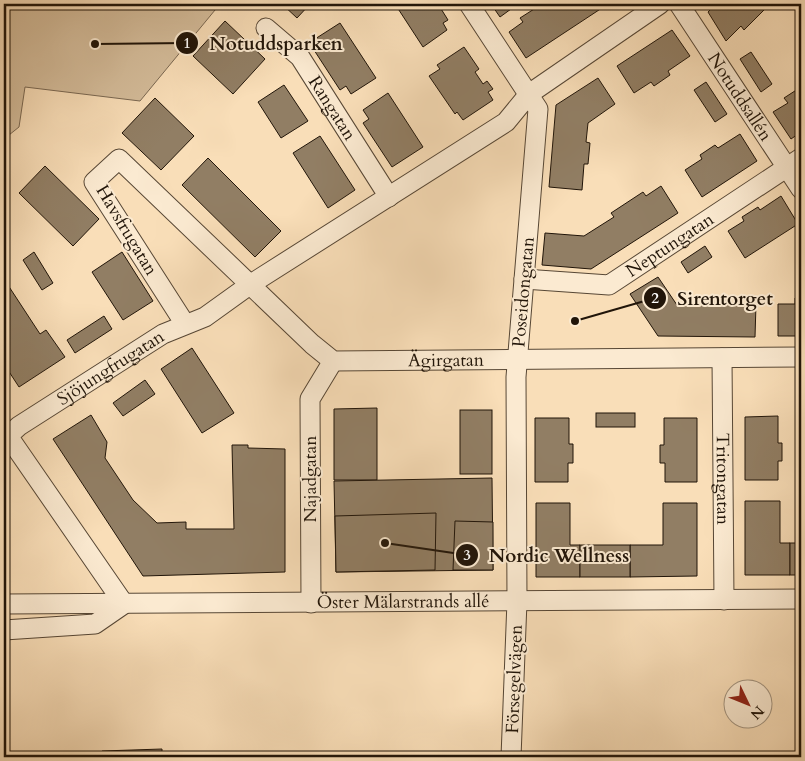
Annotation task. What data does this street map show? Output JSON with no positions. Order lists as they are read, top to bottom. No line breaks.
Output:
{"streets":{"street":["Notuddsallén","Rangatan","Havsfrugatan","Neptungatan","Poseidongatan","Ägirgatan","Sjöjungfrugatan","Najadgatan","Tritongatan","Öster Mälarstrands allé","Försegelvägen"]},"crossings":[["Notuddsallén","Neptungatan"],["Rangatan","Sjöjungfrugatan"],["Havsfrugatan","Sjöjungfrugatan"],["Neptungatan","Poseidongatan"],["Poseidongatan","Ägirgatan"],["Poseidongatan","Sjöjungfrugatan"],["Poseidongatan","Öster Mälarstrands allé"],["Poseidongatan","Försegelvägen"],["Ägirgatan","Najadgatan"],["Ägirgatan","Tritongatan"],["Sjöjungfrugatan","Öster Mälarstrands allé"],["Najadgatan","Öster Mälarstrands allé"],["Tritongatan","Öster Mälarstrands allé"],["Öster Mälarstrands allé","Försegelvägen"]],"places":["Notuddsparken","Sirentorget","Nordic Wellness"],"north":"bottom right"}
